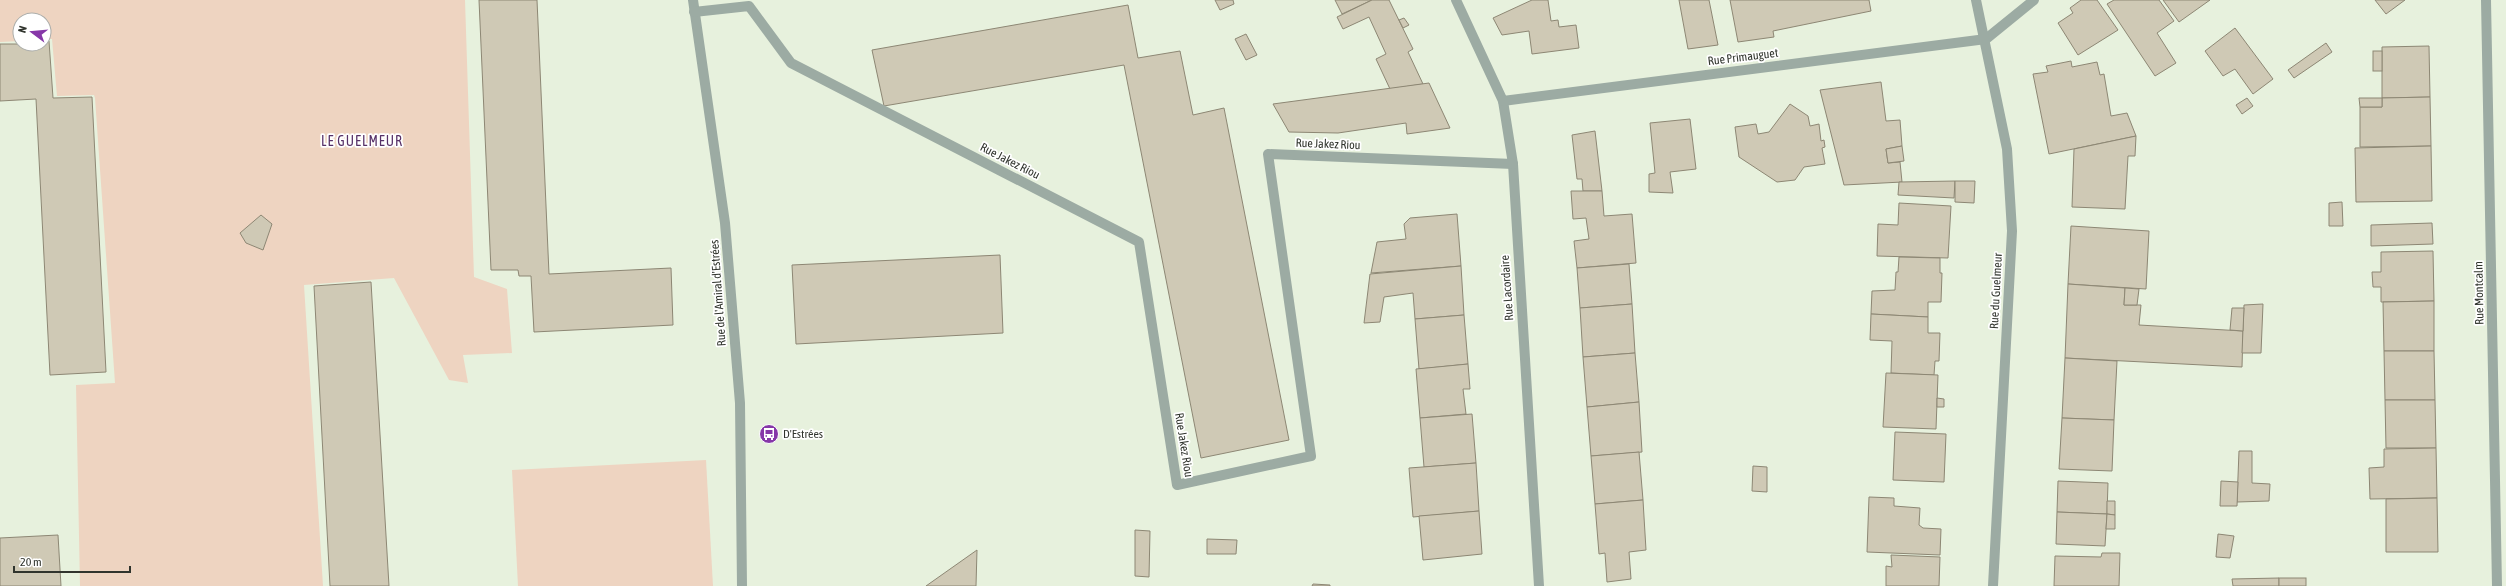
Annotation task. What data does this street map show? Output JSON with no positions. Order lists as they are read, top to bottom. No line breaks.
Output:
{"streets":{"street":["Rue Primauguet","Rue Jakez Riou","Rue Lacordaire","Rue du Guelmeur","Rue de l'Amiral d'Estrées","Rue Montcalm"]},"crossings":[["Rue Primauguet","Rue Lacordaire"],["Rue Primauguet","Rue du Guelmeur"],["Rue Jakez Riou","Rue Lacordaire"],["Rue Jakez Riou","Rue de l'Amiral d'Estrées"]],"districts":["LE GUELMEUR"],"places":{"bus stop":["D'Estrées"]},"scale_bar":"20 m","north":"left"}
